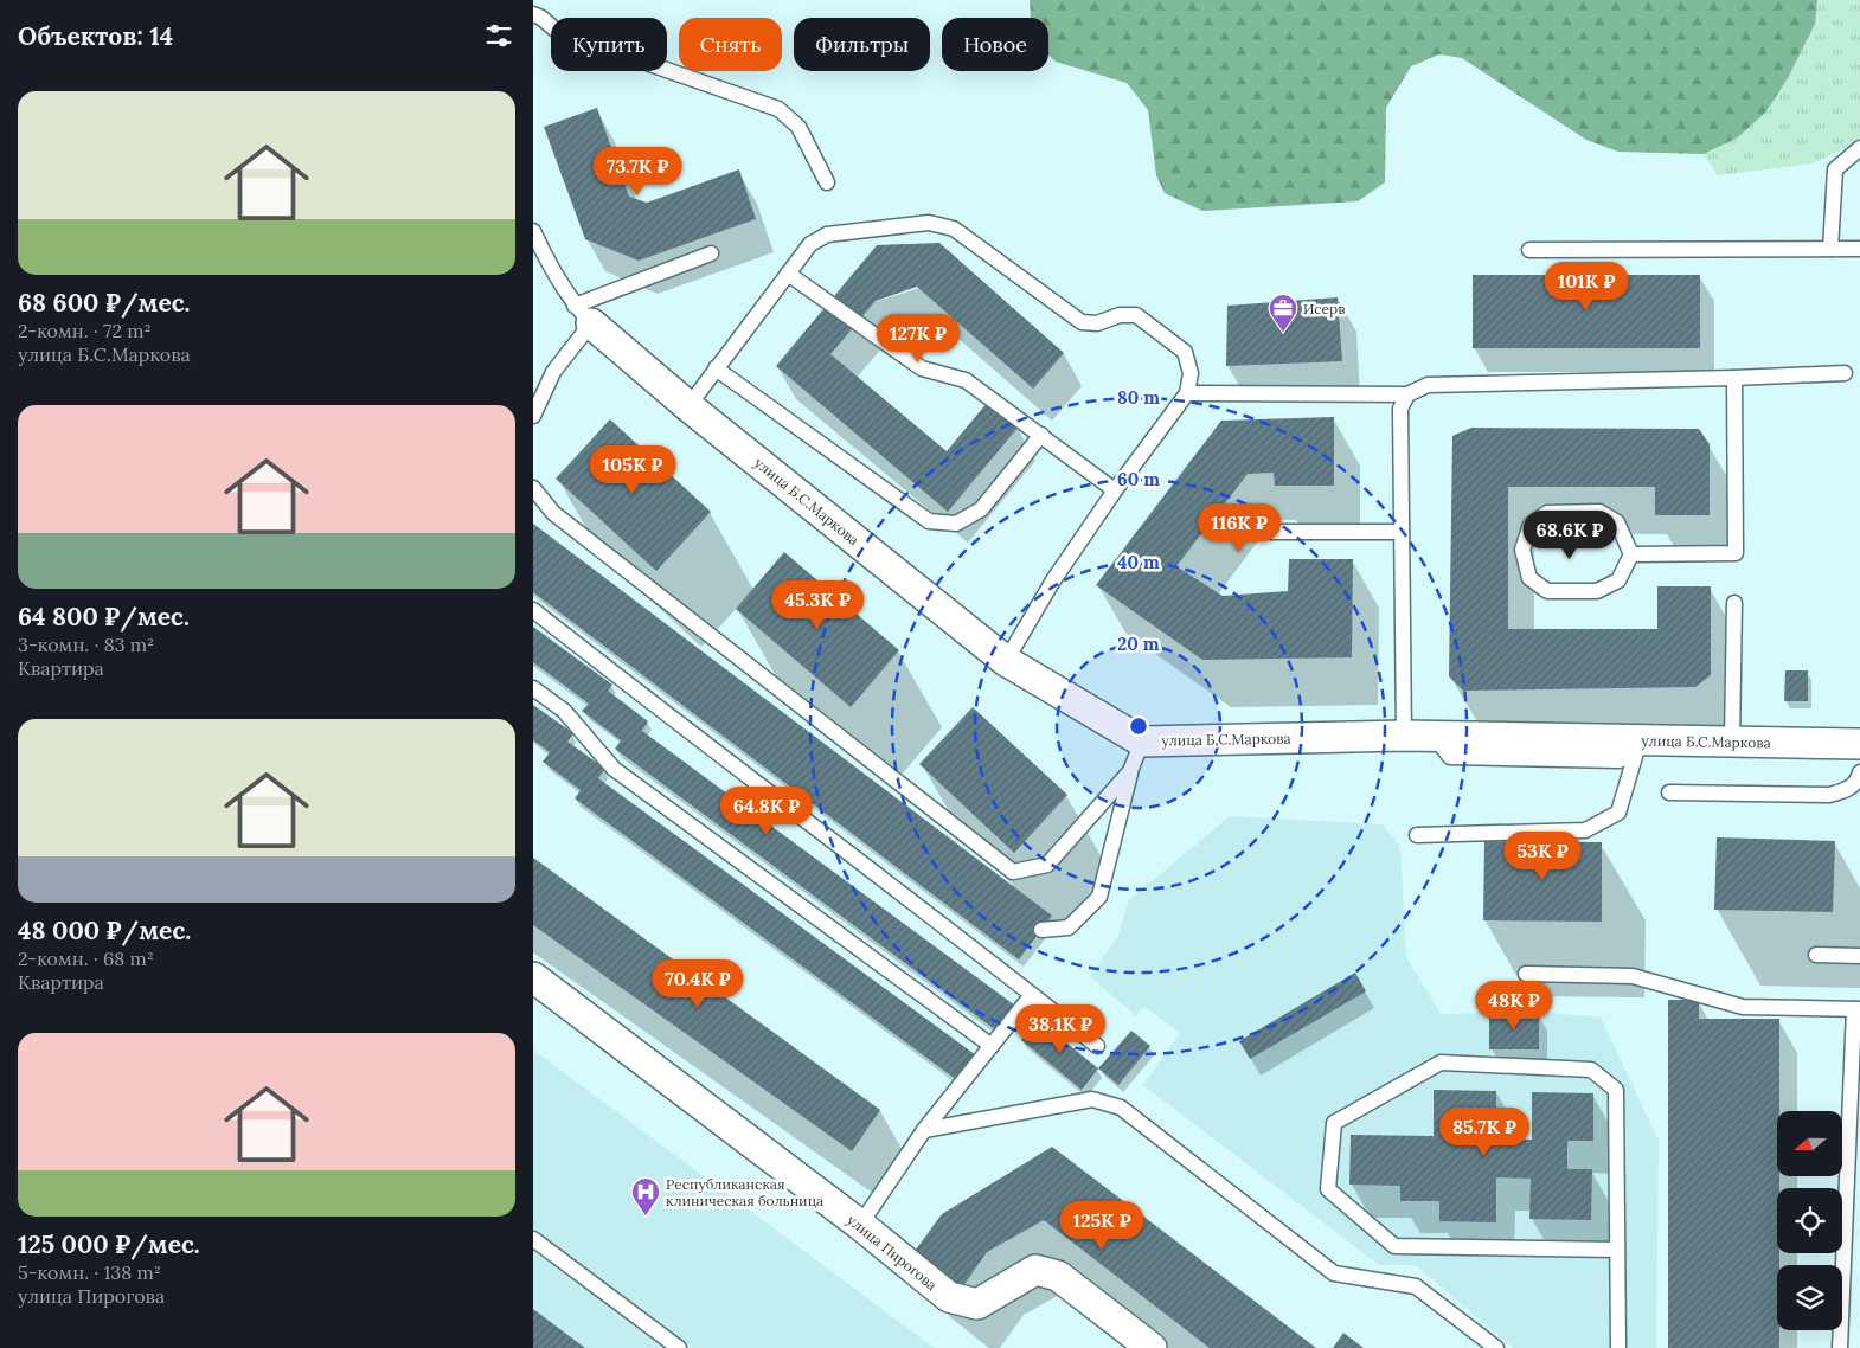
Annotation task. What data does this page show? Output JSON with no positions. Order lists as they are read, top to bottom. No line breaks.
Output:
{"streets":{"street":["улица Б.С.Маркова","улица Пирогова"]},"places":{"office":["Исерв"],"hospital":["Республиканская клиническая больница"]},"north":"left","page":{"heading":"Объектов: 14","chip":["Купить","Снять","Фильтры","Новое"],"list":[{"name":"68 600 ₽/мес.","note":"2-комн. · 72 m² · улица Б.С.Маркова"},{"name":"64 800 ₽/мес.","note":"3-комн. · 83 m² · Квартира"},{"name":"48 000 ₽/мес.","note":"2-комн. · 68 m² · Квартира"},{"name":"125 000 ₽/мес.","note":"5-комн. · 138 m² · улица Пирогова"}],"price":["73.7K ₽","101K ₽","127K ₽","105K ₽","116K ₽","68.6K ₽","45.3K ₽","64.8K ₽","53K ₽","70.4K ₽","48K ₽","38.1K ₽","85.7K ₽","125K ₽"]},"rings":["80 m","60 m","40 m","20 m"]}
